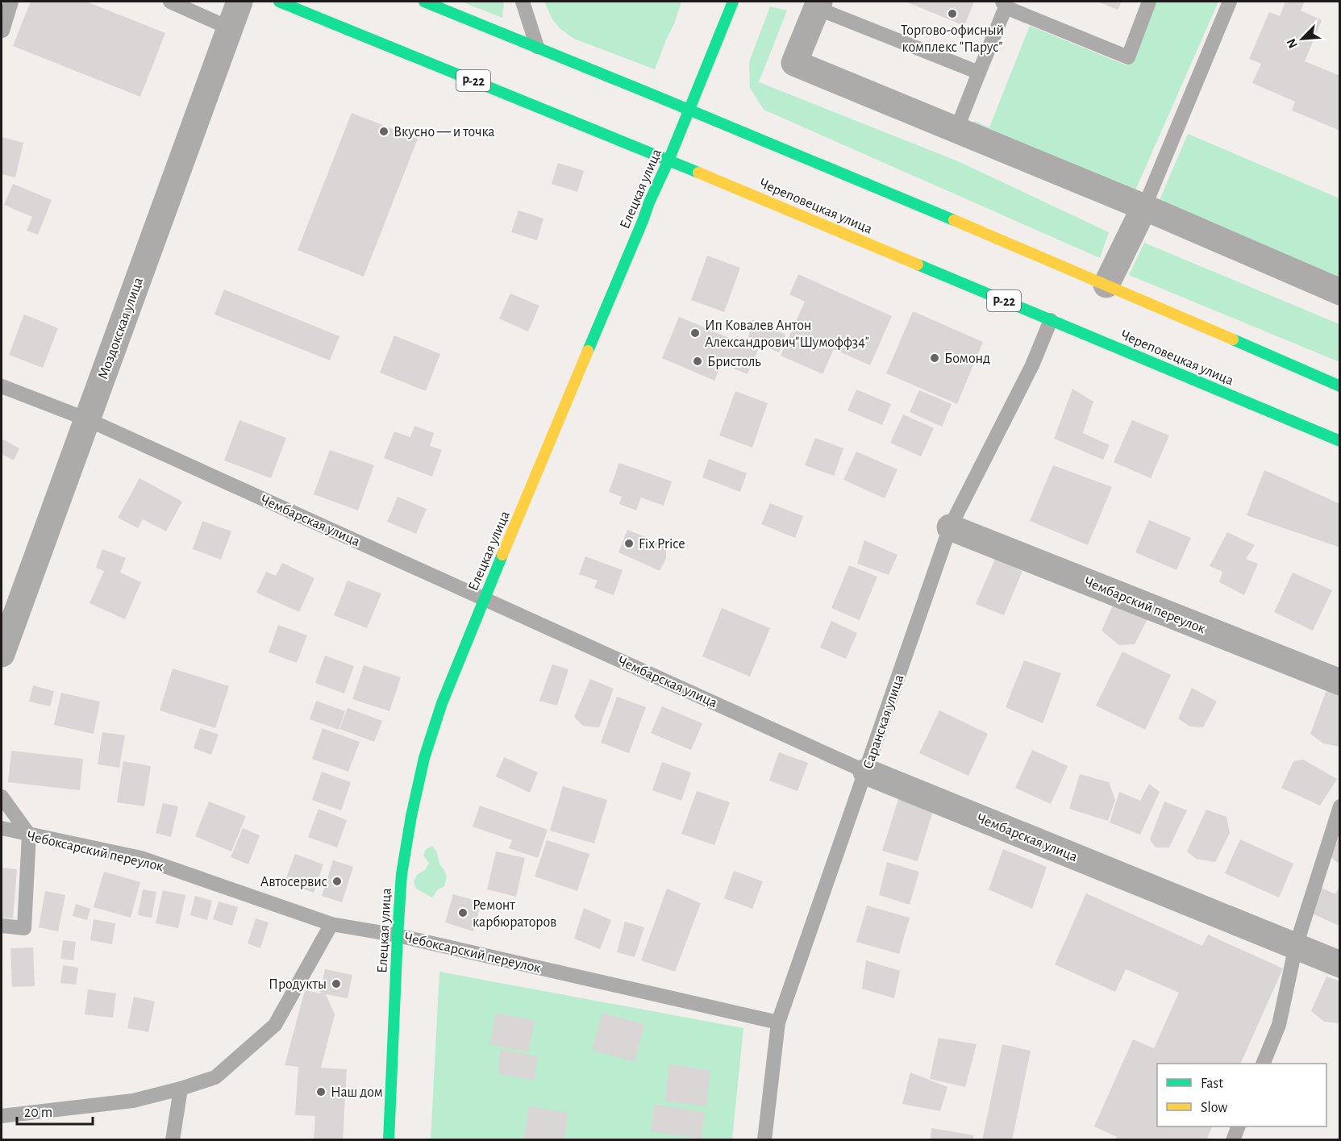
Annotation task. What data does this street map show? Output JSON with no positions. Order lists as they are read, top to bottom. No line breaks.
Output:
{"streets":{"main road":["Р-22","Елецкая улица","Череповецкая улица"],"street":["Моздокская улица","Чембарская улица","Чембарский переулок"],"lane":["Саранская улица","Чебоксарский переулок"]},"crossings":[["Елецкая улица","Череповецкая улица"],["Елецкая улица","Чембарская улица"],["Елецкая улица","Чебоксарский переулок"],["Череповецкая улица","Саранская улица"],["Моздокская улица","Чембарская улица"],["Чембарская улица","Саранская улица"],["Чембарский переулок","Саранская улица"],["Саранская улица","Чебоксарский переулок"]],"places":["Торгово-офисный комплекс \"Парус\"","Вкусно — и точка","Ип Ковалев Антон Александрович\"Шумофф34\"","Бомонд","Бристоль","Fix Price","Автосервис","Ремонт карбюраторов","Продукты","Наш дом"],"legend":["Fast","Slow"],"scale_bar":"20 m","north":"bottom left"}
